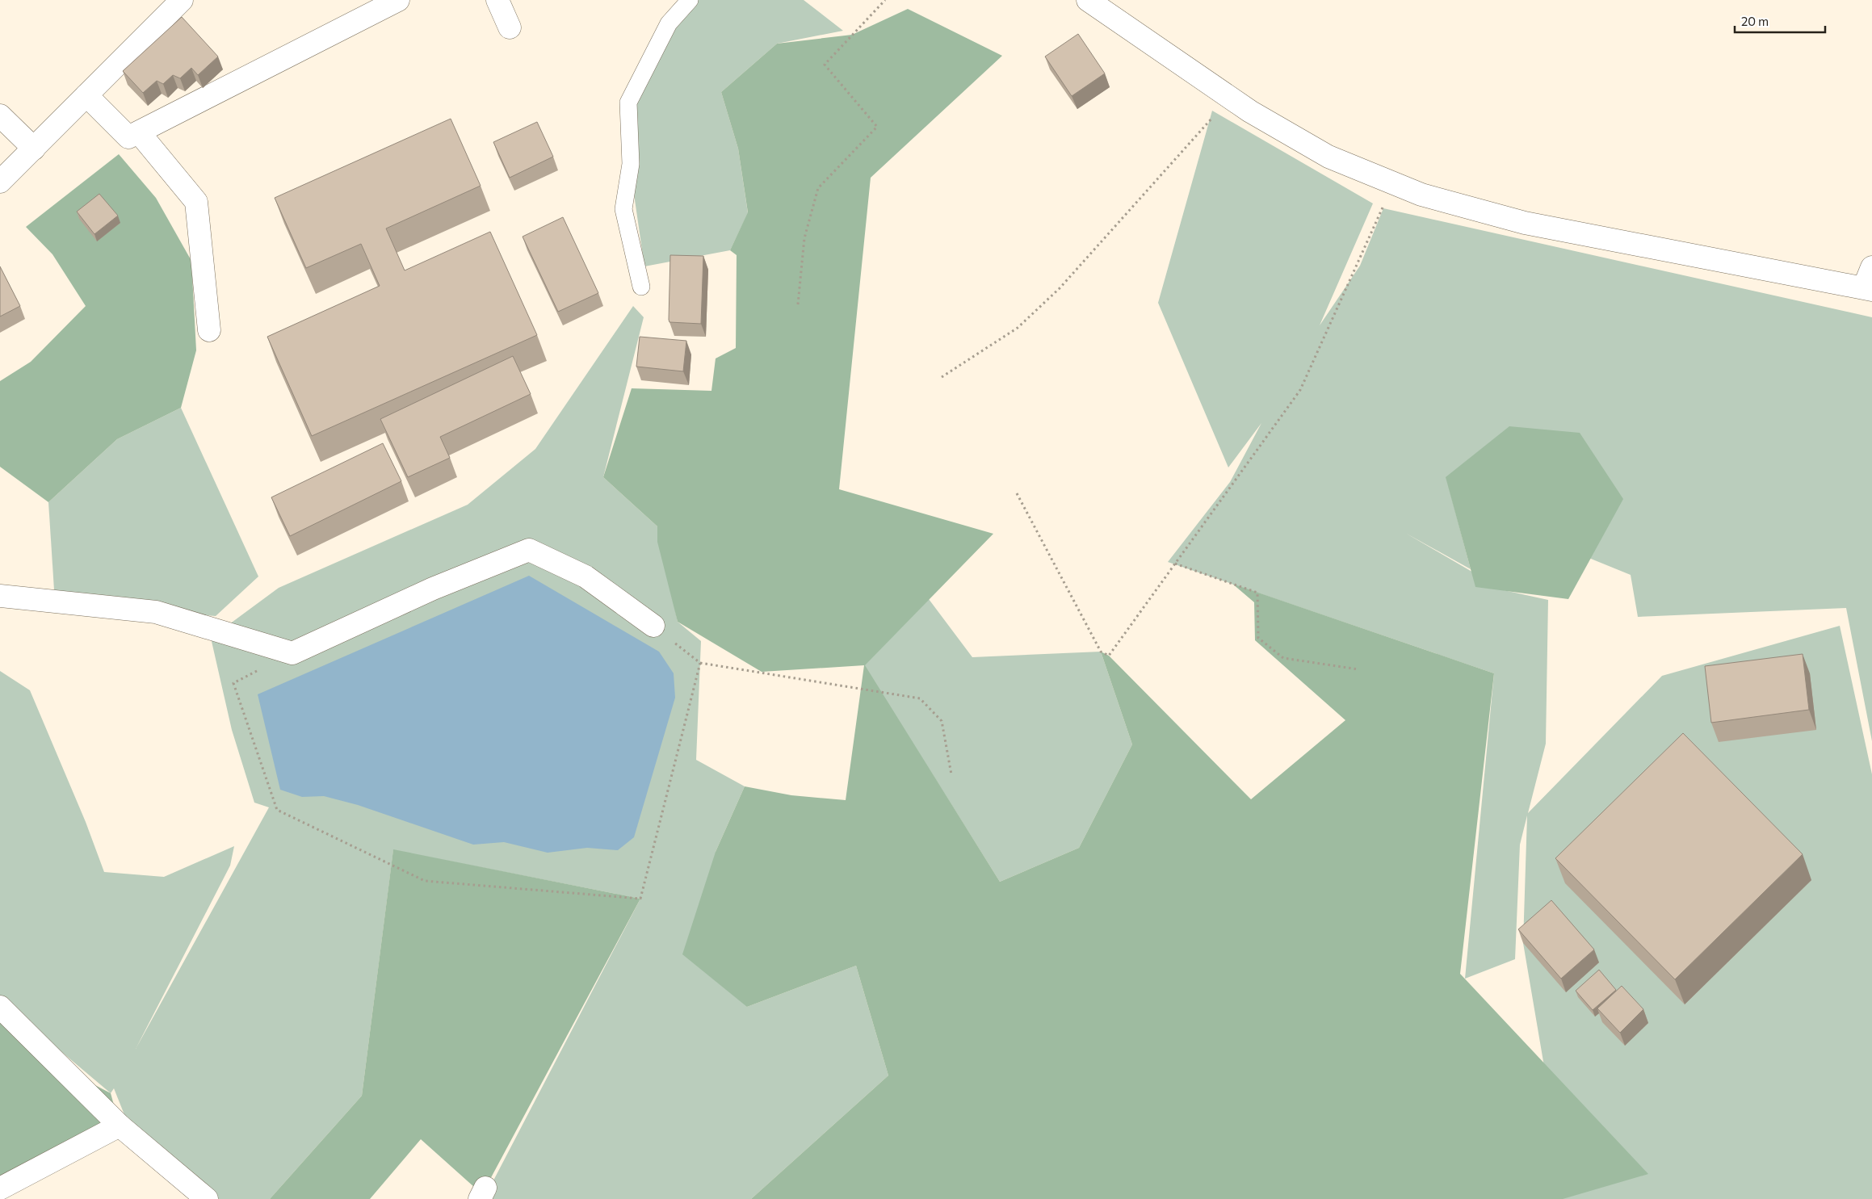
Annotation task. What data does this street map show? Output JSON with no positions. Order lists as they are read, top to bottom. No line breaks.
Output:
{"scale_bar":"20 m"}
